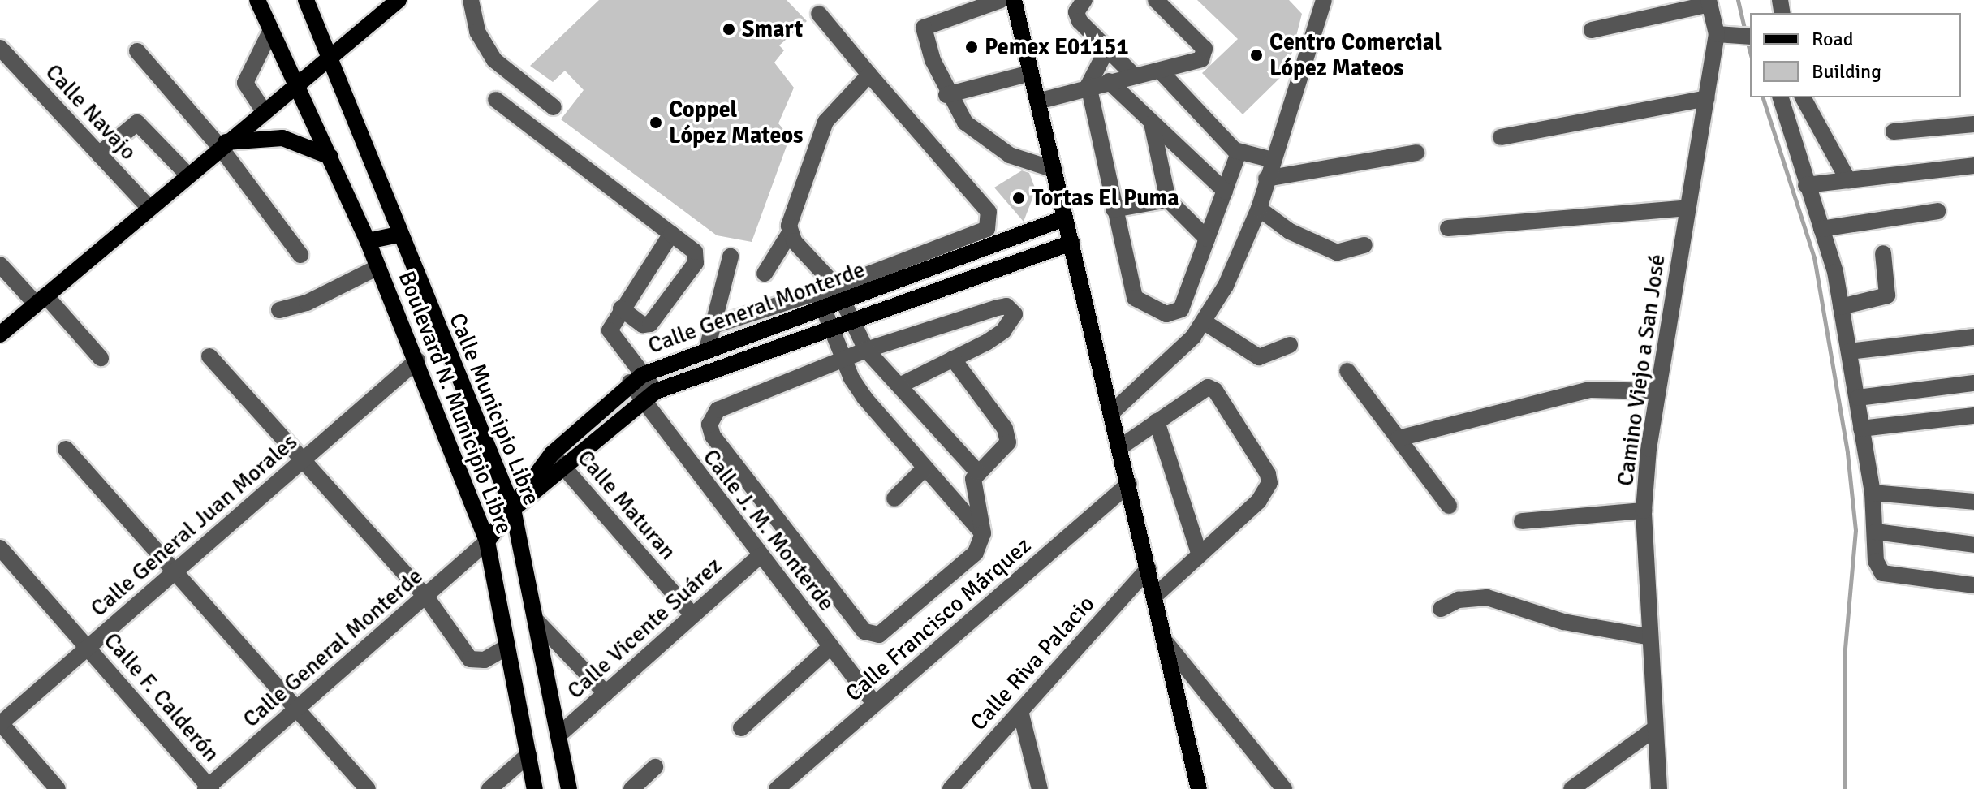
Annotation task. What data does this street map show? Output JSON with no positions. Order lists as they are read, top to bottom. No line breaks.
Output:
{"streets":{"main road":["Calle General Monterde","Boulevard N. Municipio Libre","Calle Municipio Libre"],"street":["Calle Navajo","Camino Viejo a San José","Calle Maturan","Calle General Juan Morales","Calle J. M. Monterde","Calle Francisco Márquez","Calle Vicente Suárez","Calle Riva Palacio","Calle F. Calderón"]},"crossings":[["Calle General Monterde","Boulevard N. Municipio Libre"],["Calle General Monterde","Calle Municipio Libre"],["Calle General Monterde","Calle Maturan"],["Calle General Monterde","Calle J. M. Monterde"],["Calle General Monterde","Calle F. Calderón"],["Boulevard N. Municipio Libre","Calle General Juan Morales"],["Calle Municipio Libre","Calle Vicente Suárez"],["Calle Maturan","Calle Vicente Suárez"],["Calle General Juan Morales","Calle F. Calderón"],["Calle J. M. Monterde","Calle Francisco Márquez"],["Calle J. M. Monterde","Calle Vicente Suárez"]],"places":["Smart","Pemex E01151","Centro Comercial López Mateos","Coppel López Mateos","Tortas El Puma"],"legend":["Road","Building"]}
